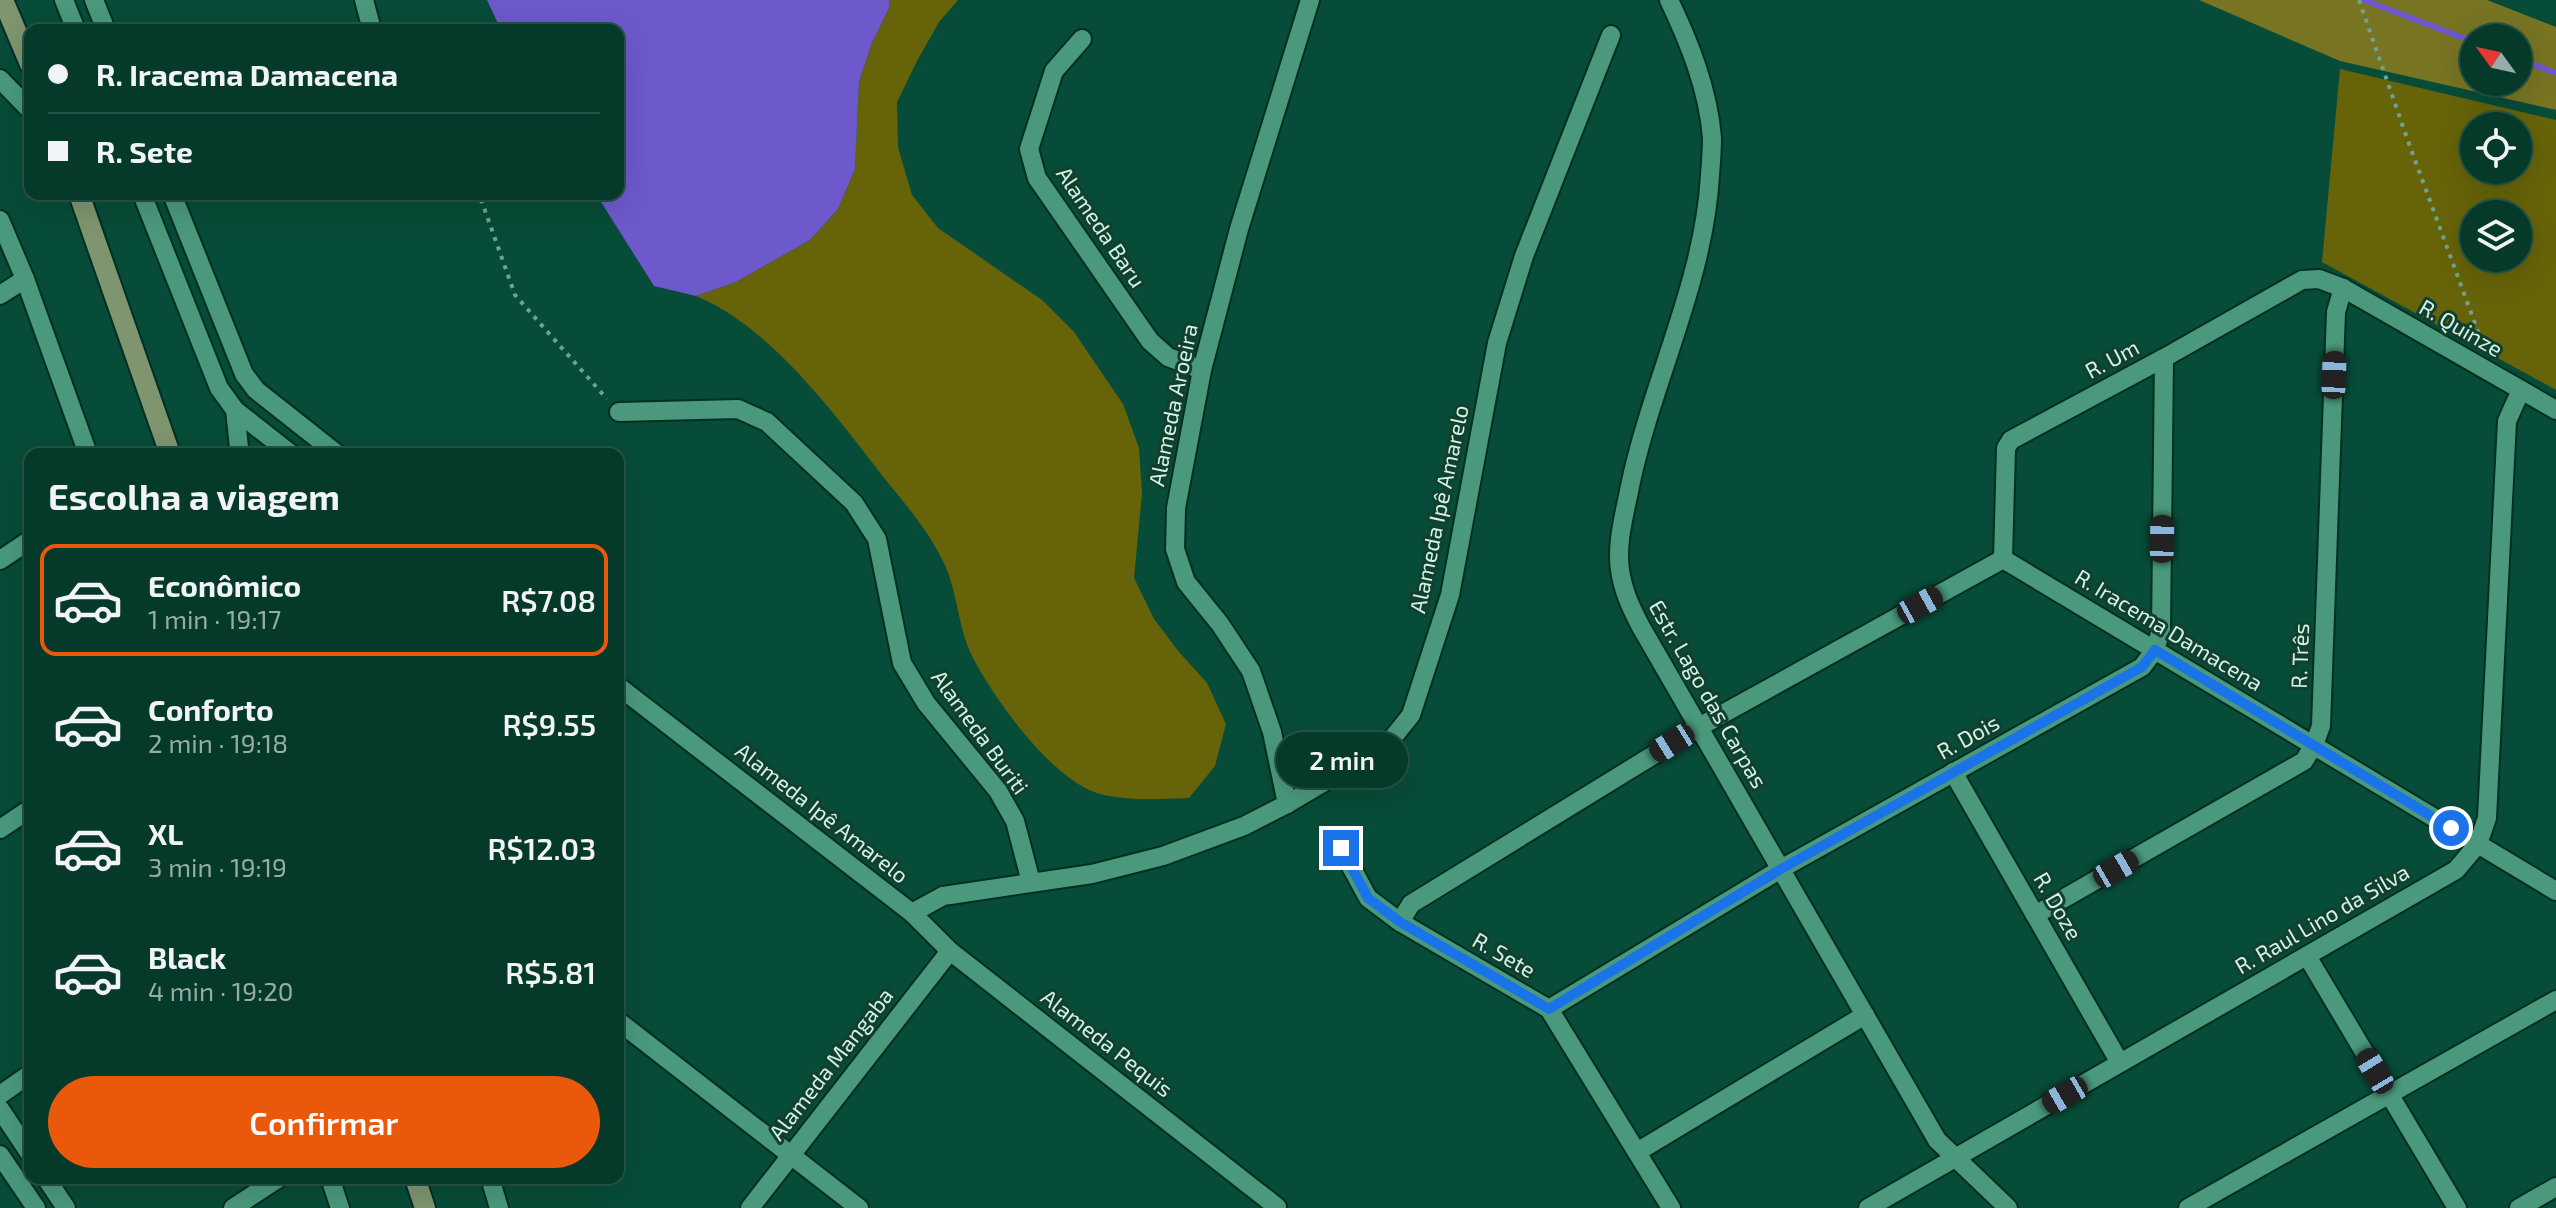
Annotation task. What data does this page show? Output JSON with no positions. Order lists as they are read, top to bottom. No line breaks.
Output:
{"streets":{"street":["Alameda Baru","R. Quinze","R. Um","Alameda Aroeira","Alameda Ipê Amarelo","R. Iracema Damacena","R. Três","Estr. Lago das Carpas","Alameda Buriti","R. Dois","R. Doze","R. Raul Lino da Silva","R. Sete","Alameda Pequis","Alameda Mangaba"]},"crossings":[["Alameda Baru","Alameda Aroeira"],["R. Quinze","R. Um"],["R. Quinze","R. Três"],["R. Quinze","R. Raul Lino da Silva"],["R. Um","R. Iracema Damacena"],["R. Um","R. Três"],["Alameda Aroeira","Alameda Ipê Amarelo"],["Alameda Ipê Amarelo","Alameda Buriti"],["Alameda Ipê Amarelo","Alameda Pequis"],["R. Iracema Damacena","R. Três"],["R. Iracema Damacena","R. Dois"],["R. Iracema Damacena","R. Raul Lino da Silva"],["Estr. Lago das Carpas","R. Dois"],["Estr. Lago das Carpas","R. Raul Lino da Silva"],["R. Dois","R. Doze"],["R. Dois","R. Sete"],["R. Doze","R. Raul Lino da Silva"],["Alameda Pequis","Alameda Mangaba"]],"north":"top left","page":{"banner":["R. Iracema Damacena","R. Sete"],"heading":"Escolha a viagem","list":[{"name":"Econômico","note":"1 min · 19:17","value":"R$7.08"},{"name":"Conforto","note":"2 min · 19:18","value":"R$9.55"},{"name":"XL","note":"3 min · 19:19","value":"R$12.03"},{"name":"Black","note":"4 min · 19:20","value":"R$5.81"}],"bubble":"2 min","buttons":"Confirmar"}}
